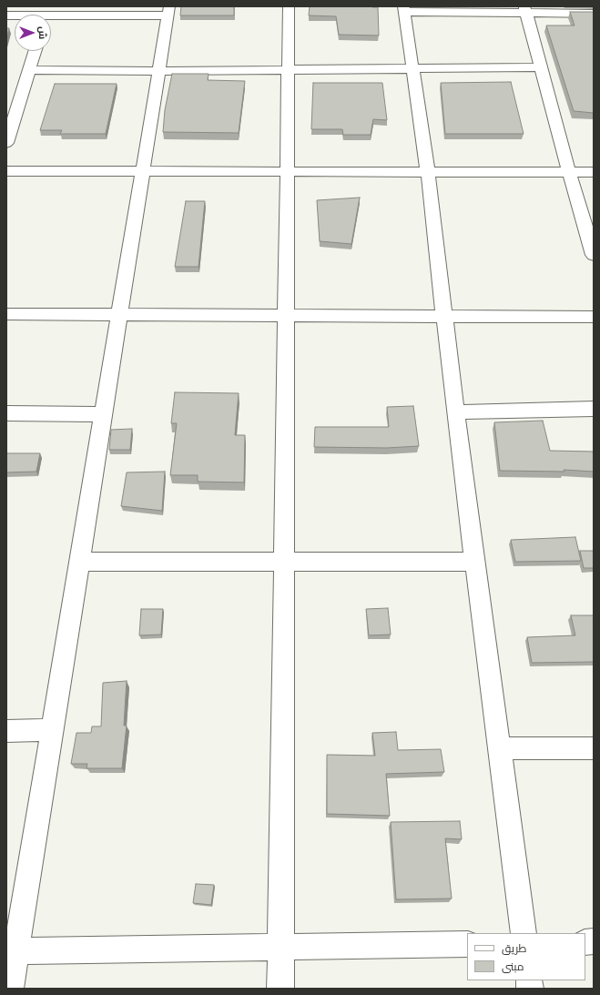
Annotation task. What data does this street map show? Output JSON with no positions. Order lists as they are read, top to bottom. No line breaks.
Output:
{"legend":["طريق","مبنى"],"north":"right"}
